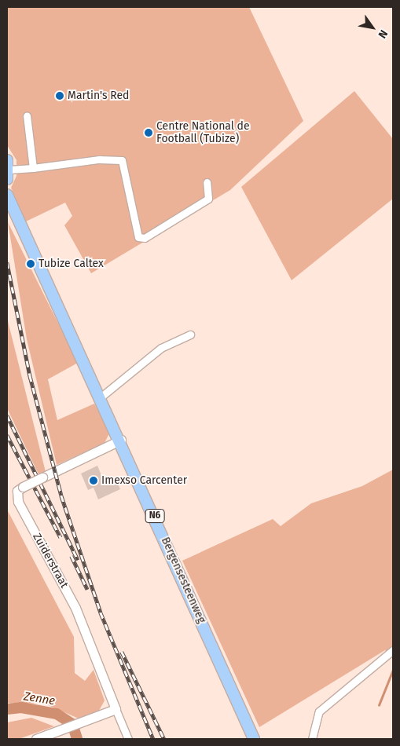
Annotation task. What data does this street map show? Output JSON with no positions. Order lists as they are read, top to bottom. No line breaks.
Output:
{"streets":{"main road":["N6","Bergensesteenweg"],"street":["Zuiderstraat"]},"crossings":[["N6","Bergensesteenweg"],["Zuiderstraat","Bergensesteenweg"]],"water":["Zenne"],"places":["Martin's Red","Centre National de Football (Tubize)","Tubize Caltex","Imexso Carcenter"],"north":"bottom right"}
